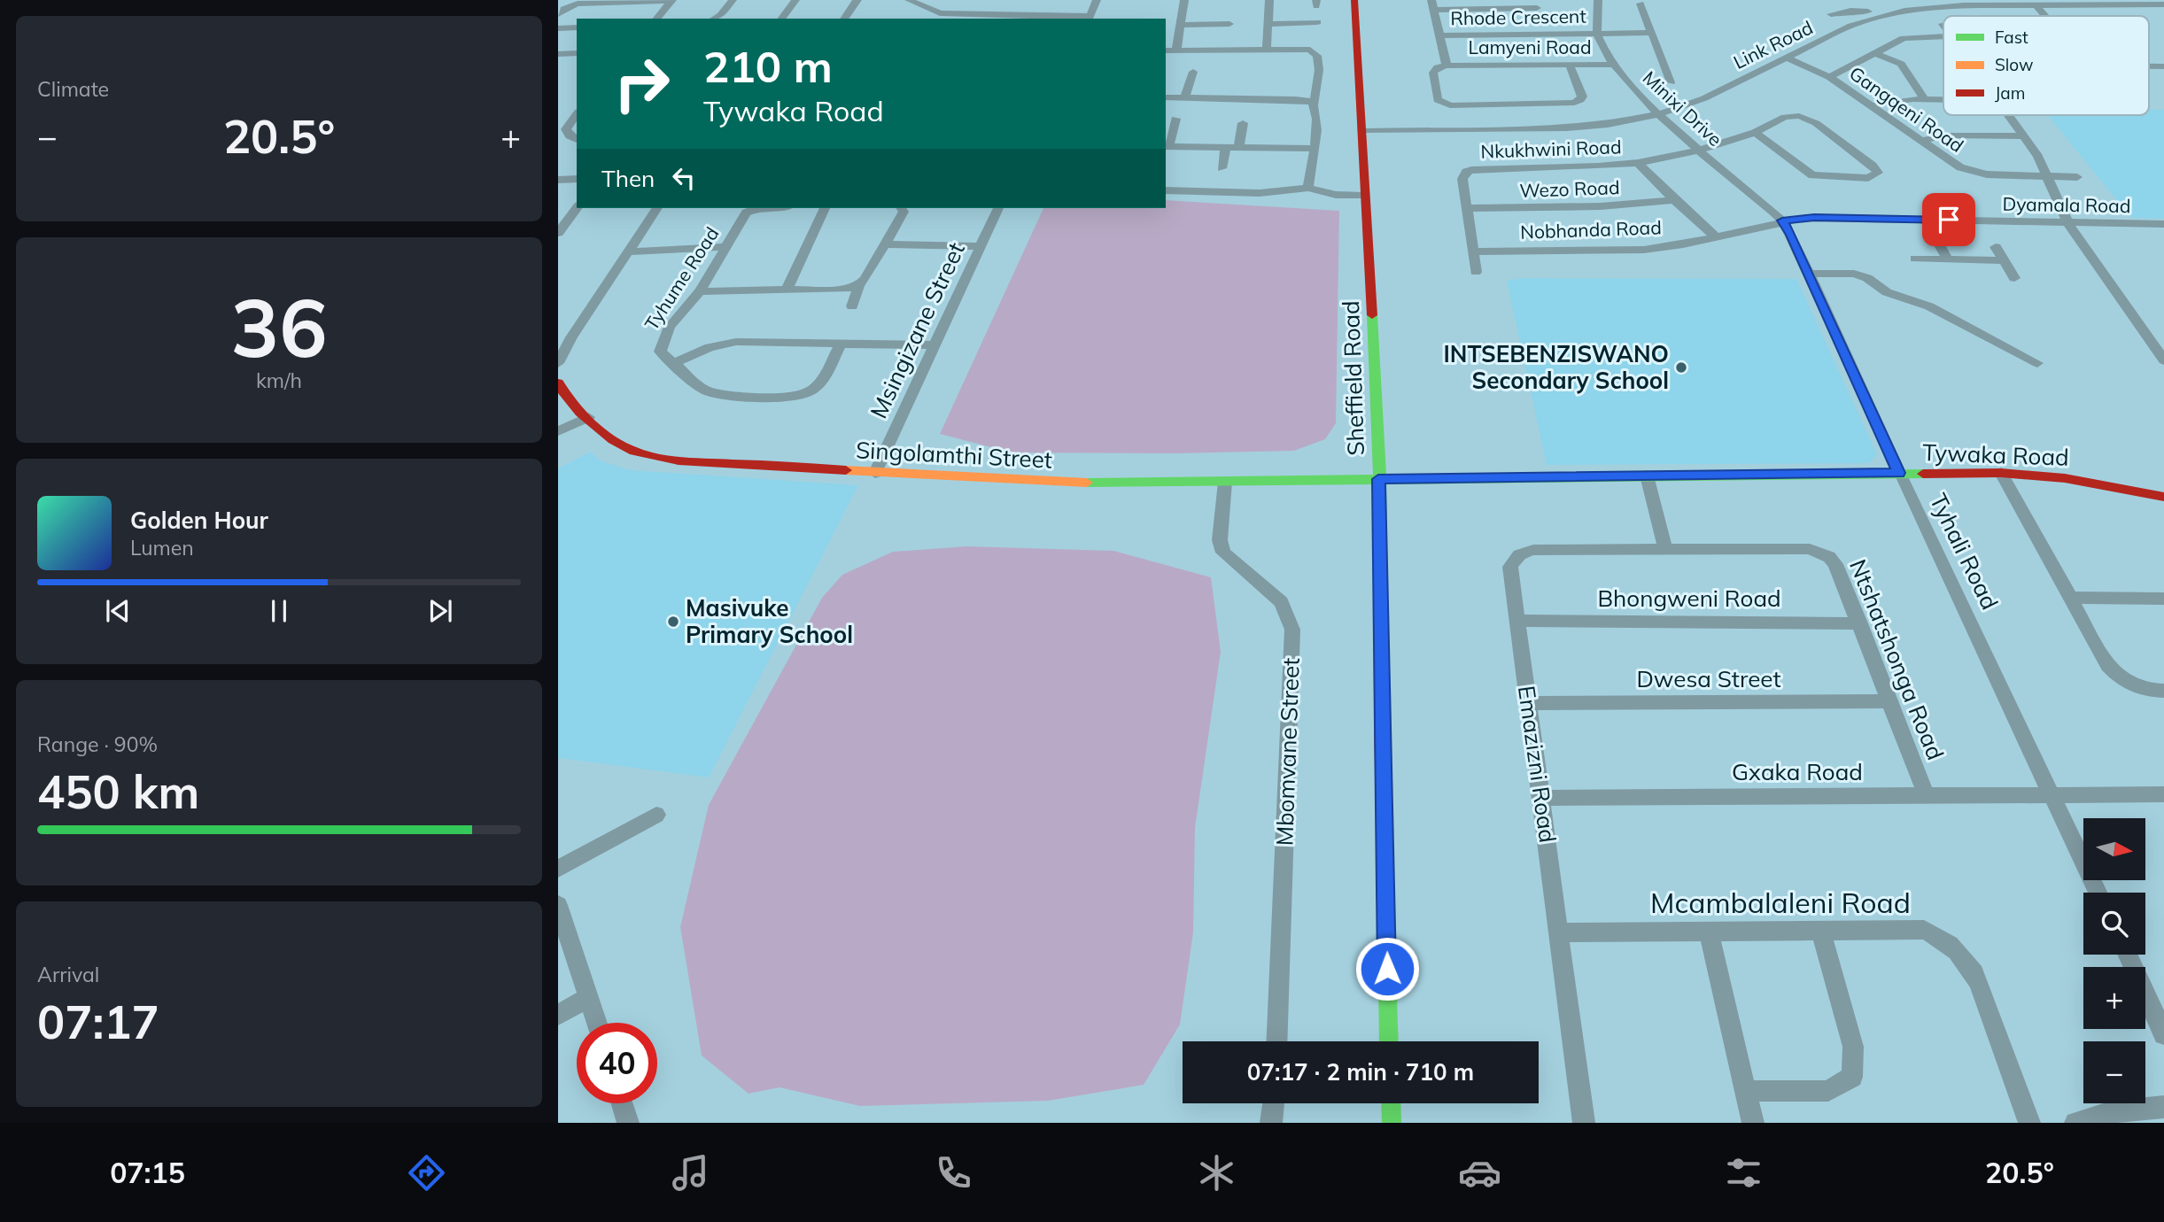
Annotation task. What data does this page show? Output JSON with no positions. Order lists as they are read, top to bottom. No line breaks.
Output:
{"streets":{"street":["Rhode Crescent","Link Road","Lamyeni Road","Minixi Drive","Gangqeni Road","Nkukhwini Road","Wezo Road","Dyamala Road","Nobhanda Road","Tyhume Road","Msingizane Street","Sheffield Road","Singolamthi Street","Tywaka Road","Tyhali Road","Bhongweni Road","Ntshatshonga Road","Dwesa Street","Mbomvane Street","Emazizni Road","Gxaka Road","Mcambalaleni Road"]},"crossings":[["Rhode Crescent","Minixi Drive"],["Link Road","Minixi Drive"],["Link Road","Gangqeni Road"],["Link Road","Sheffield Road"],["Lamyeni Road","Minixi Drive"],["Minixi Drive","Nkukhwini Road"],["Minixi Drive","Dyamala Road"],["Minixi Drive","Nobhanda Road"],["Minixi Drive","Tyhali Road"],["Nkukhwini Road","Wezo Road"],["Nkukhwini Road","Nobhanda Road"],["Dyamala Road","Nobhanda Road"],["Dyamala Road","Tyhali Road"],["Nobhanda Road","Tyhali Road"],["Msingizane Street","Singolamthi Street"],["Sheffield Road","Singolamthi Street"],["Sheffield Road","Tywaka Road"],["Singolamthi Street","Tywaka Road"],["Singolamthi Street","Mbomvane Street"],["Tywaka Road","Tyhali Road"],["Tyhali Road","Gxaka Road"],["Bhongweni Road","Ntshatshonga Road"],["Bhongweni Road","Emazizni Road"],["Ntshatshonga Road","Dwesa Street"],["Ntshatshonga Road","Emazizni Road"],["Ntshatshonga Road","Gxaka Road"],["Dwesa Street","Emazizni Road"],["Emazizni Road","Gxaka Road"],["Emazizni Road","Mcambalaleni Road"]],"places":["INTSEBENZISWANO Secondary School","Masivuke Primary School"],"legend":["Fast","Slow","Jam"],"north":"right","page":{"tile":["Climate",["36","km/h"],["Range · 90%","450 km"],["Arrival","07:17"]],"turn":["210 m","Tywaka Road"],"heat":["−","20.5°","+"],"then":"Then","song":["Golden Hour","Lumen"],"map_buttons":["+","−"],"limit":"40","trip":"07:17 · 2 min · 710 m","tabs":["07:15","20.5°"]}}
